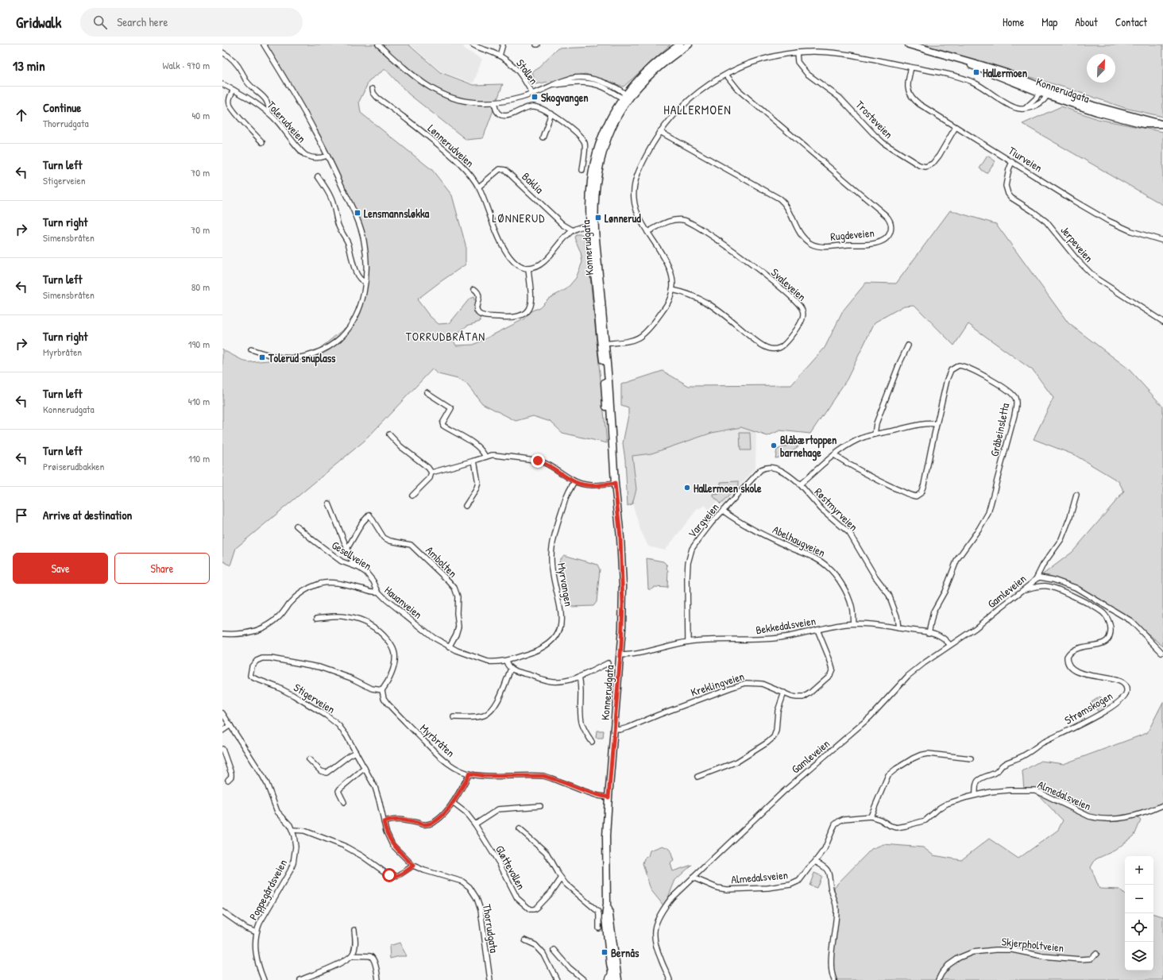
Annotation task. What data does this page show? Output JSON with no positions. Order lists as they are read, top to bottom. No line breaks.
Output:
{"streets":{"main road":["Konnerudgata"],"street":["Stollen","Trosteveien","Tolerudveien","Lønnerudveien","Tiurveien","Baklia","Rugdeveien","Jerpeveien","Svaleveien","Gråbeinsletta","Røstmyrveien","Vargveien","Abelhaugveien","Gesellveien","Ambolten","Myrvangen","Gamleveien","Hauanveien","Bekkedalsveien","Kreklingveien","Stigerveien","Strømskogen","Myrbråten","Almedalsveien","Gløttevollen","Poppegårdsveien","Thorrudgata","Skjerpholtveien"]},"crossings":[["Konnerudgata","Bekkedalsveien"],["Konnerudgata","Kreklingveien"],["Konnerudgata","Myrbråten"],["Trosteveien","Tiurveien"],["Lønnerudveien","Baklia"],["Tiurveien","Jerpeveien"],["Gråbeinsletta","Røstmyrveien"],["Gråbeinsletta","Bekkedalsveien"],["Røstmyrveien","Vargveien"],["Røstmyrveien","Bekkedalsveien"],["Vargveien","Abelhaugveien"],["Vargveien","Bekkedalsveien"],["Abelhaugveien","Bekkedalsveien"],["Gesellveien","Hauanveien"],["Ambolten","Hauanveien"],["Myrvangen","Hauanveien"],["Gamleveien","Bekkedalsveien"],["Gamleveien","Strømskogen"],["Gamleveien","Almedalsveien"],["Bekkedalsveien","Kreklingveien"],["Stigerveien","Myrbråten"],["Stigerveien","Thorrudgata"],["Strømskogen","Almedalsveien"]],"districts":["HALLERMOEN","LØNNERUD","TORRUDBRÅTAN"],"places":{"transit":["Hallermoen","Skogvangen","Lensmannsløkka","Lønnerud","Tolerud snuplass","Bernås"],"other":["Blåbærtoppen barnehage","Hallermoen skole"]},"north":"top right","page":{"header":"Gridwalk","search":"Search here","nav":["Home","Map","About","Contact"],"heading":["13 min","Walk · 970 m"],"list":[["Continue","Thorrudgata","40 m"],["Turn left","Stigerveien","70 m"],["Turn right","Simensbråten","70 m"],["Turn left","Simensbråten","80 m"],["Turn right","Myrbråten","190 m"],["Turn left","Konnerudgata","410 m"],["Turn left","Prøiserudbakken","110 m"],"Arrive at destination"],"buttons":["Save","Share"],"map_buttons":["+","−"]}}
